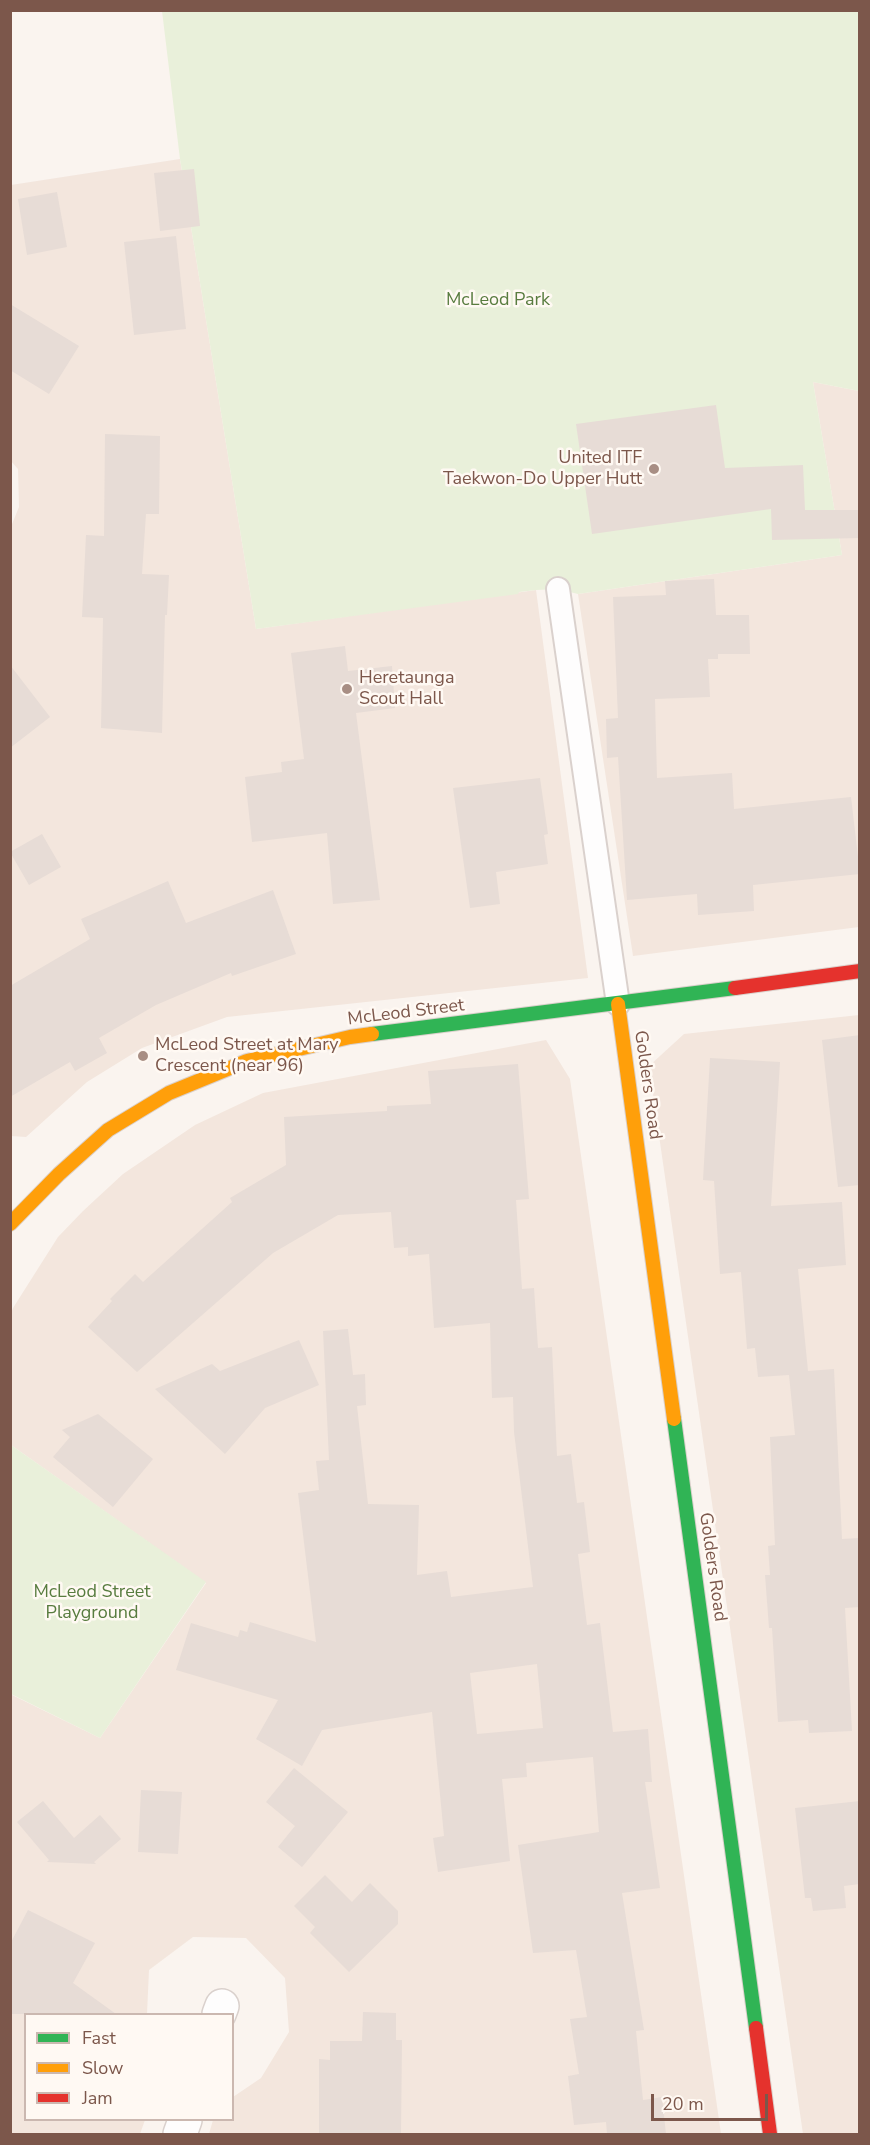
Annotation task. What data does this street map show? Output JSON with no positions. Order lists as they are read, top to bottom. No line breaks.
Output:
{"streets":{"street":["McLeod Street","Golders Road"]},"crossings":[["McLeod Street","Golders Road"]],"parks":["McLeod Park","McLeod Street Playground"],"places":["United ITF Taekwon-Do Upper Hutt","Heretaunga Scout Hall","McLeod Street at Mary Crescent (near 96)"],"legend":["Fast","Slow","Jam"],"scale_bar":"20 m"}
